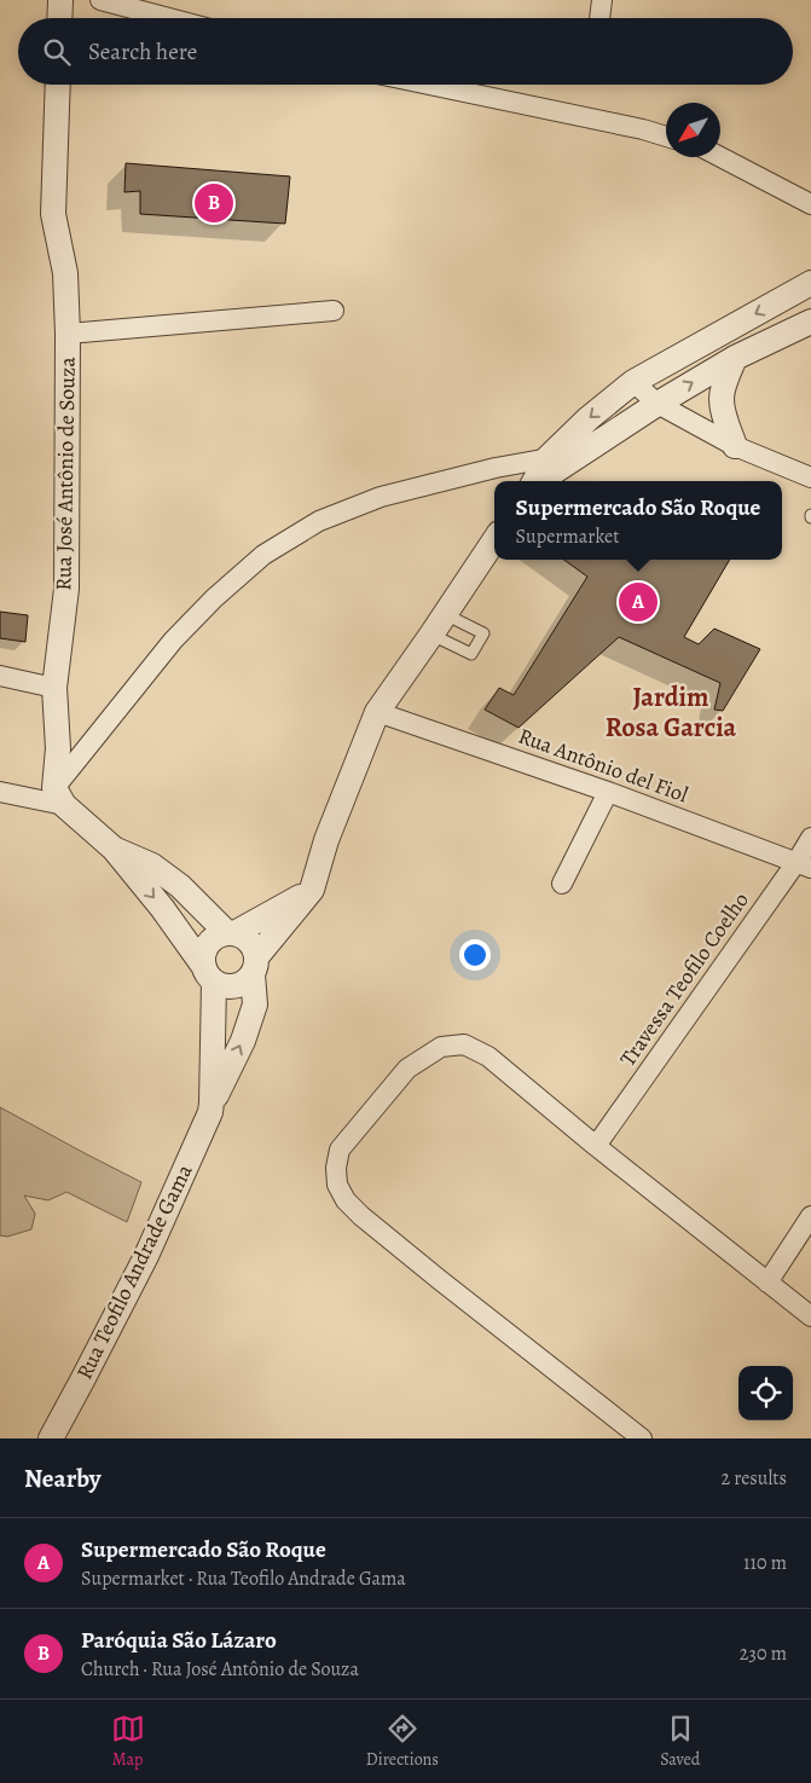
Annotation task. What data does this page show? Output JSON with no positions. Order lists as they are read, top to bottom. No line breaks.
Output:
{"streets":{"street":["Rua José Antônio de Souza","Rua Antônio del Fiol","Travessa Teofilo Coelho","Rua Teofilo Andrade Gama"]},"crossings":[["Rua Antônio del Fiol","Travessa Teofilo Coelho"]],"districts":["Jardim Rosa Garcia"],"north":"bottom left","page":{"search":"Search here","pins":["B","A"],"popup":["Supermercado São Roque","Supermarket"],"heading":["Nearby","2 results"],"list":[{"mark":"A","name":"Supermercado São Roque","note":"Supermarket · Rua Teofilo Andrade Gama","value":"110 m"},{"mark":"B","name":"Paróquia São Lázaro","note":"Church · Rua José Antônio de Souza","value":"230 m"}],"nav":["Map","Directions","Saved"]}}
